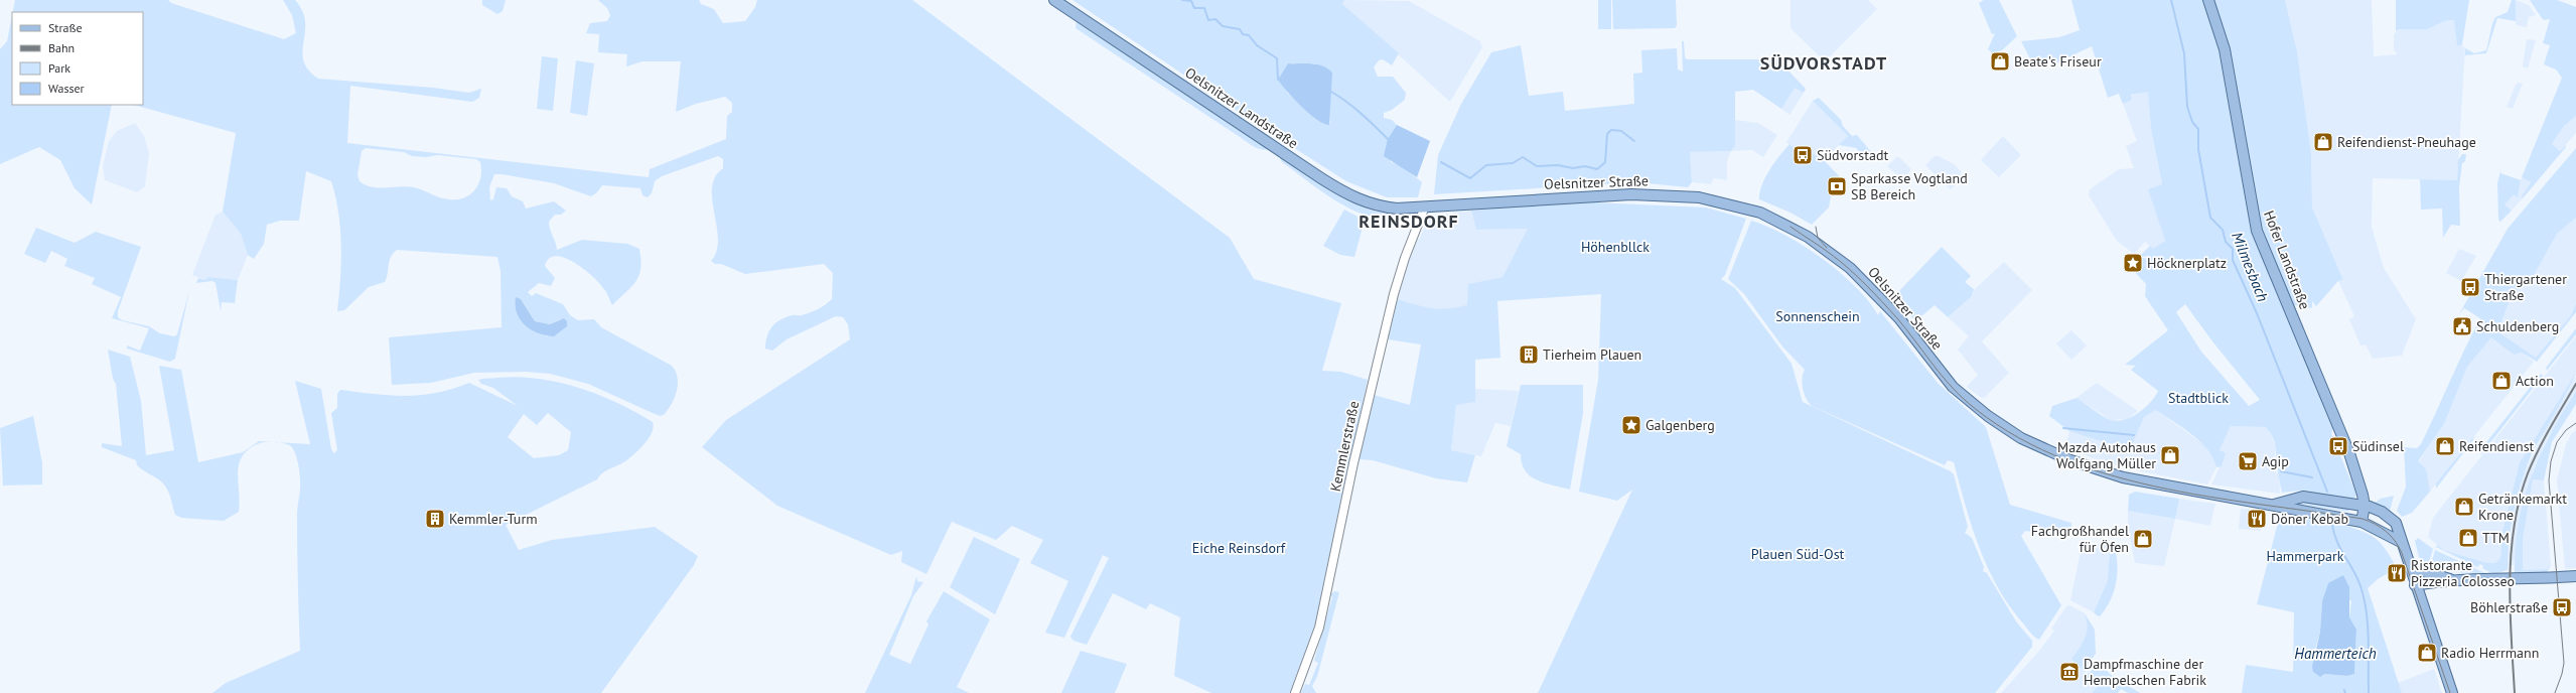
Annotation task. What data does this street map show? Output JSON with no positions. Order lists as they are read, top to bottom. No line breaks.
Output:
{"streets":{"main road":["Oelsnitzer Landstraße","Oelsnitzer Straße","Hofer Landstraße"],"street":["Kemmlerstraße"]},"crossings":[["Oelsnitzer Landstraße","Oelsnitzer Straße"],["Oelsnitzer Landstraße","Kemmlerstraße"],["Oelsnitzer Straße","Hofer Landstraße"],["Oelsnitzer Straße","Kemmlerstraße"]],"districts":["SÜDVORSTADT","REINSDORF"],"water":["Milmesbach","Hammerteich"],"parks":["Höhenbllck","Sonnenschein","Stadtblick","Eiche Reinsdorf","Plauen Süd-Ost","Hammerpark"],"places":{"shop":["Beate's Friseur","Reifendienst-Pneuhage","Action","Reifendienst","Mazda Autohaus Wolfgang Müller","Getränkemarkt Krone","TTM","Fachgroßhandel für Öfen","Radio Herrmann"],"bus stop":["Südvorstadt","Thiergartener Straße","Südinsel","Böhlerstraße"],"bank":["Sparkasse Vogtland SB Bereich"],"place":["Höcknerplatz","Galgenberg"],"public building":["Schuldenberg"],"building":["Tierheim Plauen","Kemmler-Turm"],"supermarket":["Agip"],"restaurant":["Döner Kebab","Ristorante Pizzeria Colosseo"],"museum":["Dampfmaschine der Hempelschen Fabrik"]},"legend":["Straße","Bahn","Park","Wasser"]}
